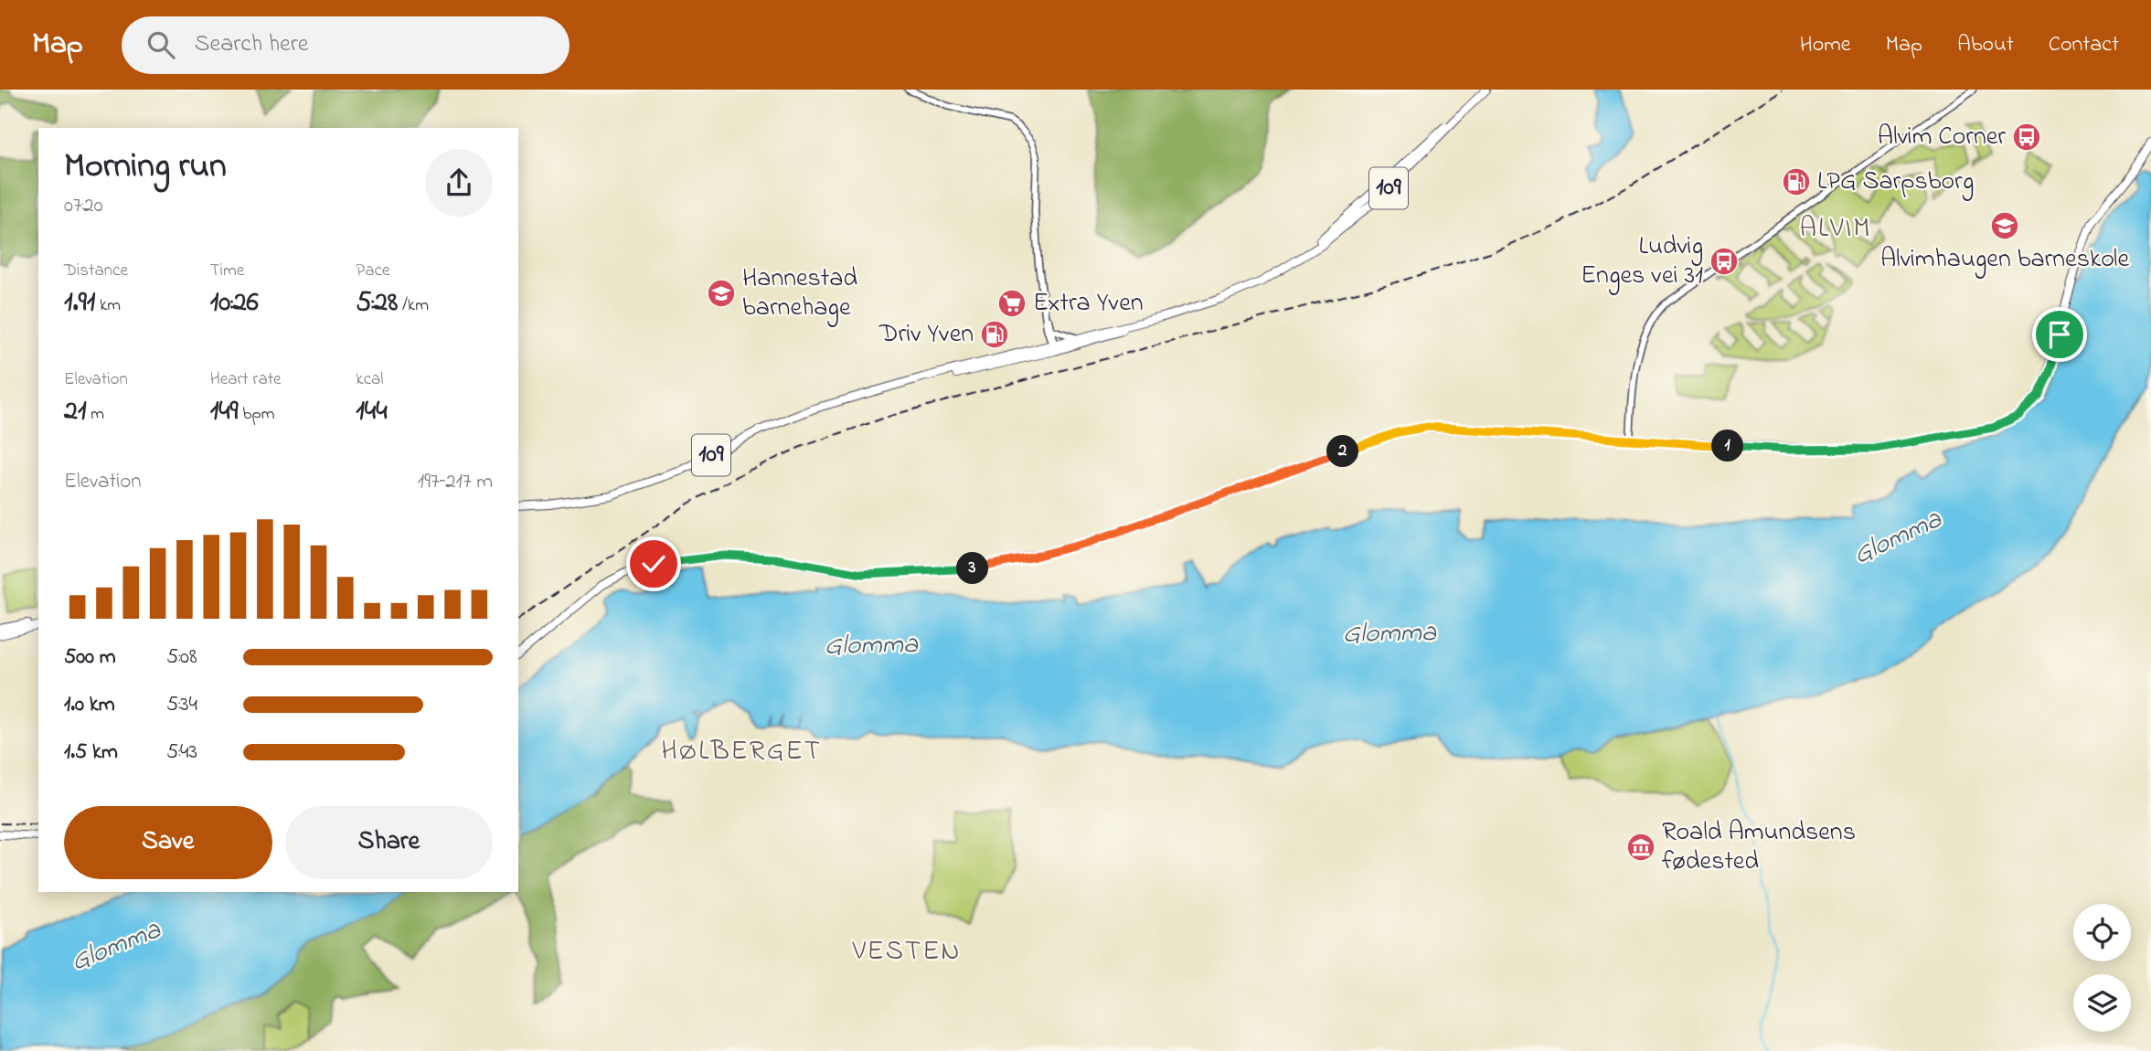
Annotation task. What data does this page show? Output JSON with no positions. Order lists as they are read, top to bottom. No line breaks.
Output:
{"streets":{"main road":["109"]},"districts":["ALVIM","HØLBERGET","VESTEN"],"water":["Glomma"],"places":{"bus stop":["Alvim Corner","Ludvig Enges vei 31"],"fuel station":["LPG Sarpsborg","Driv Yven"],"school or university":["Alvimhaugen barneskole","Hannestad barnehage"],"supermarket":["Extra Yven"],"museum":["Roald Amundsens fødested"]},"page":{"header":"Map","search":"Search here","nav":["Home","Map","About","Contact"],"heading":["Morning run","07:20"],"stats":[["Distance","1.91 km"],["Time","10:26"],["Pace","5:28 /km"],["Elevation","21 m"],["Heart rate","149 bpm"],["kcal","144"]],"pins":["1","2","3"],"chart":["Elevation","197–217 m"],"list":[{"name":"500 m","note":"5:08"},{"name":"1.0 km","note":"5:34"},{"name":"1.5 km","note":"5:43"}],"buttons":["Save","Share"]}}
